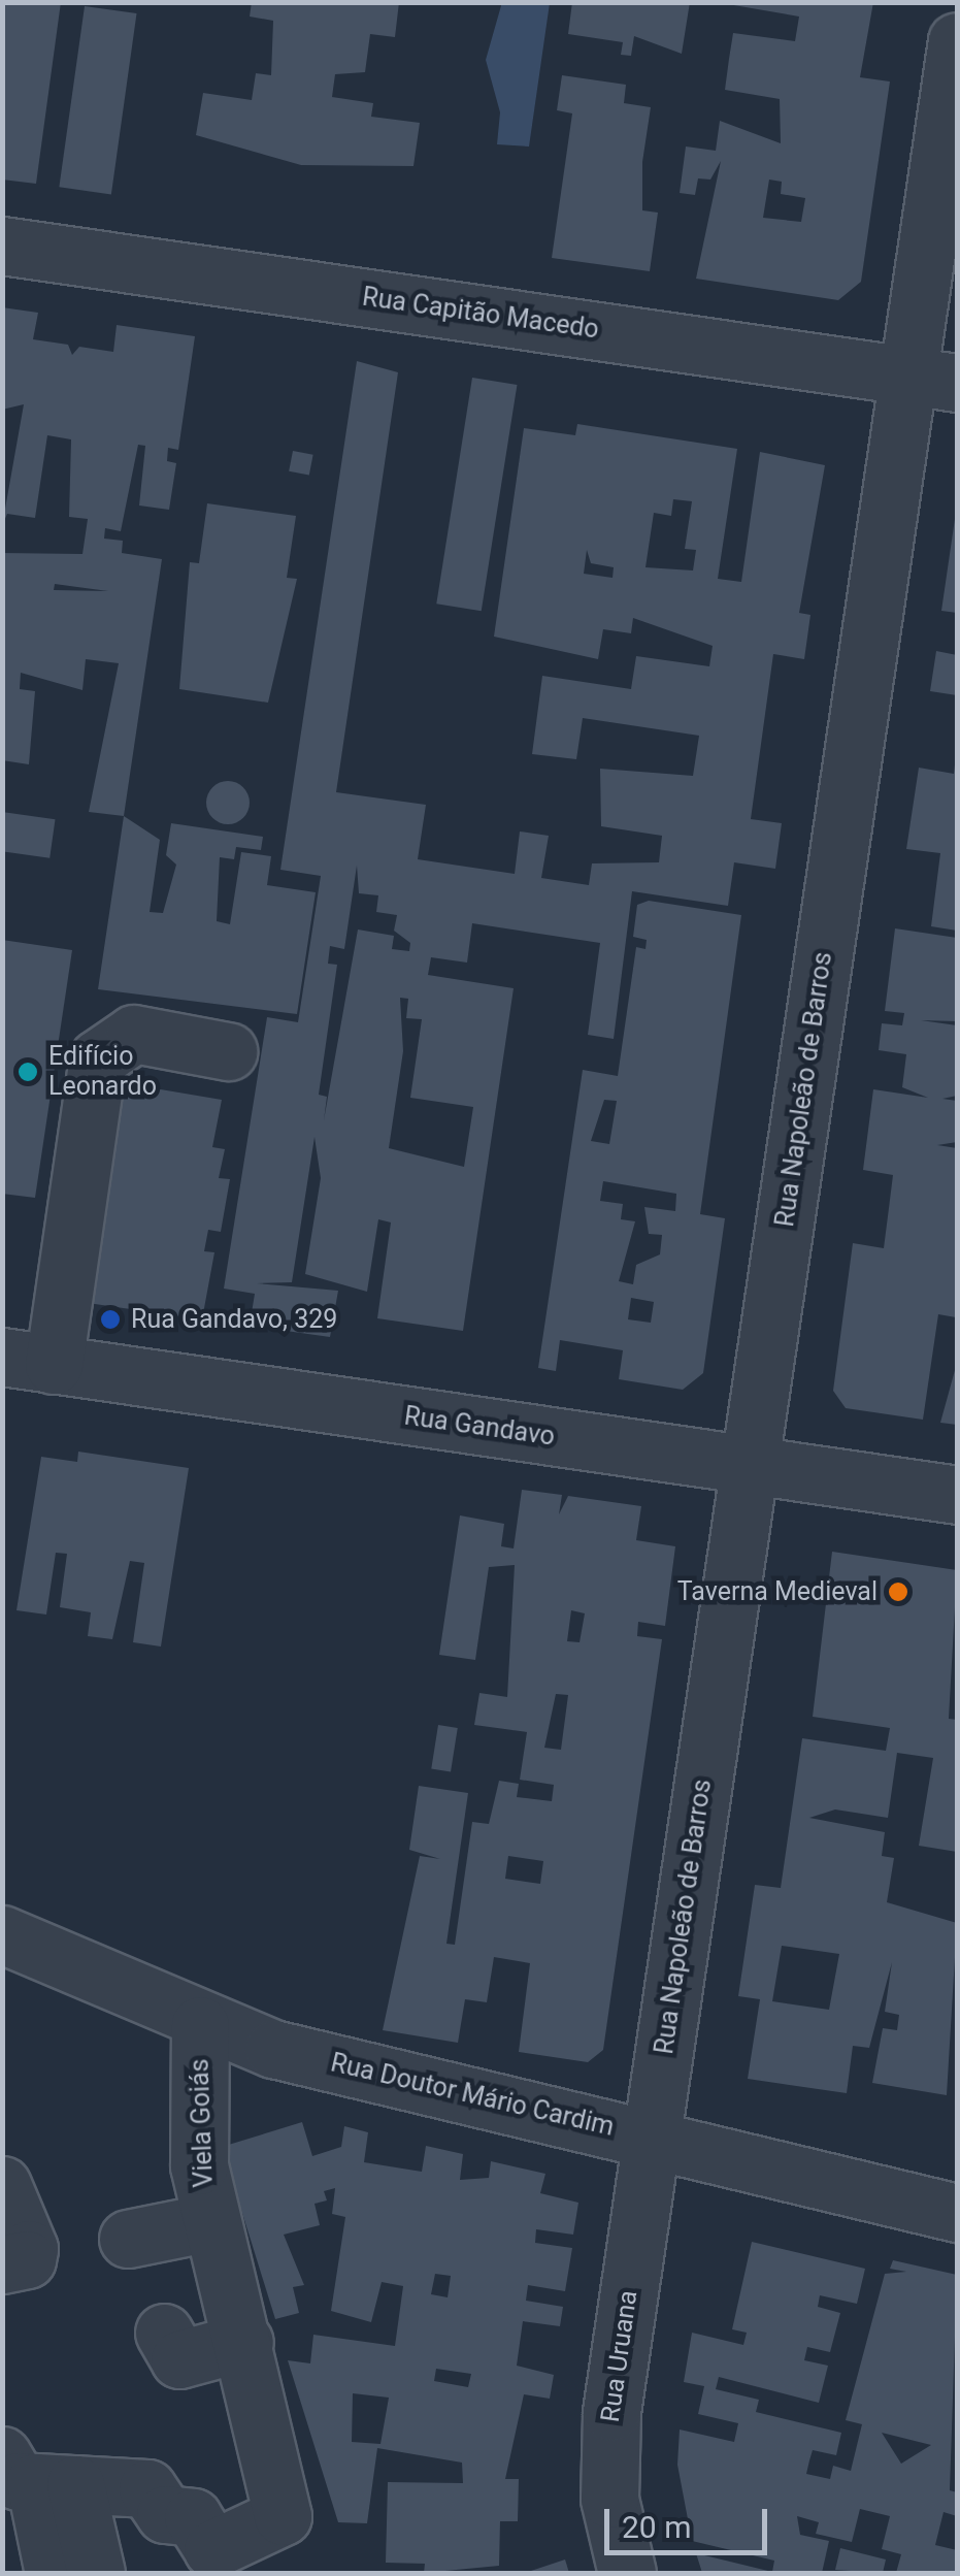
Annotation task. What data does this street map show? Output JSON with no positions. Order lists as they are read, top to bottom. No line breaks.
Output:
{"streets":{"street":["Rua Capitão Macedo","Rua Napoleão de Barros","Rua Gandavo","Rua Doutor Mário Cardim","Viela Goiás","Rua Uruana"]},"crossings":[["Rua Capitão Macedo","Rua Napoleão de Barros"],["Rua Napoleão de Barros","Rua Gandavo"],["Rua Napoleão de Barros","Rua Doutor Mário Cardim"],["Rua Napoleão de Barros","Rua Uruana"],["Rua Doutor Mário Cardim","Viela Goiás"],["Rua Doutor Mário Cardim","Rua Uruana"]],"places":["Edifício Leonardo","Rua Gandavo, 329","Taverna Medieval"],"scale_bar":"20 m"}
